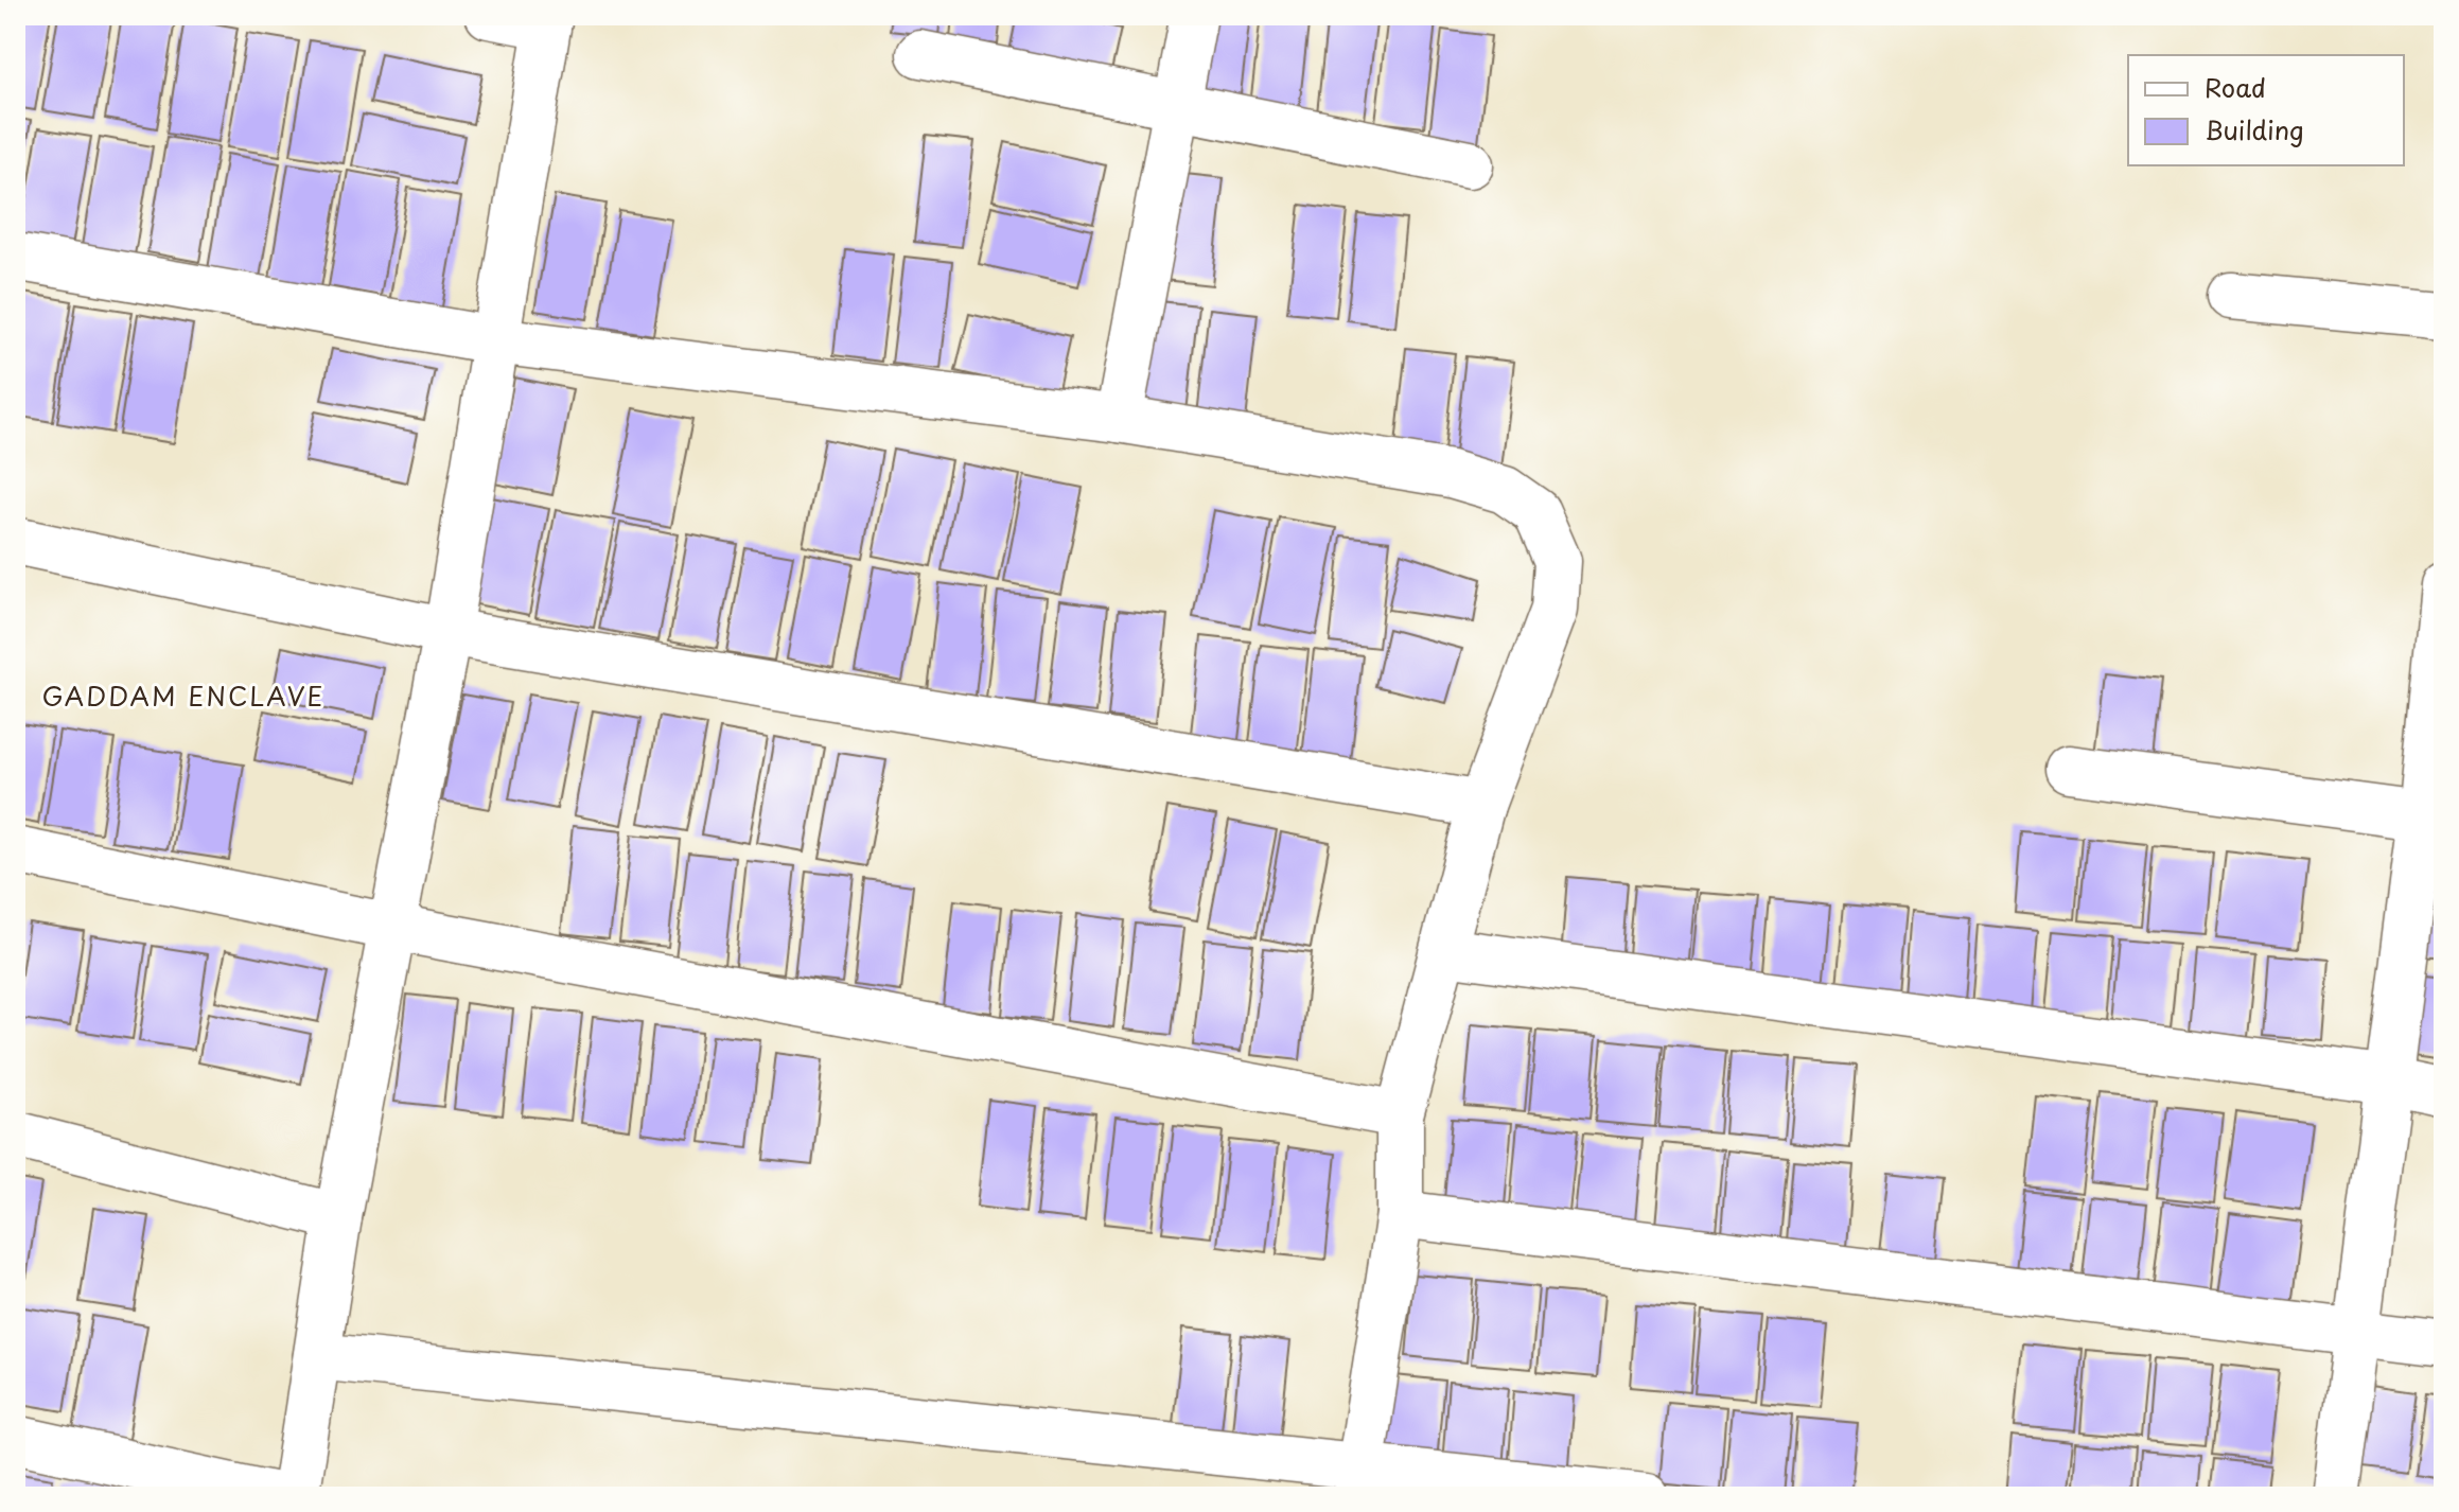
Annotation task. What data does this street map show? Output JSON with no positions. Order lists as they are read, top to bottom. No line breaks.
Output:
{"districts":["GADDAM ENCLAVE"],"legend":["Road","Building"]}
